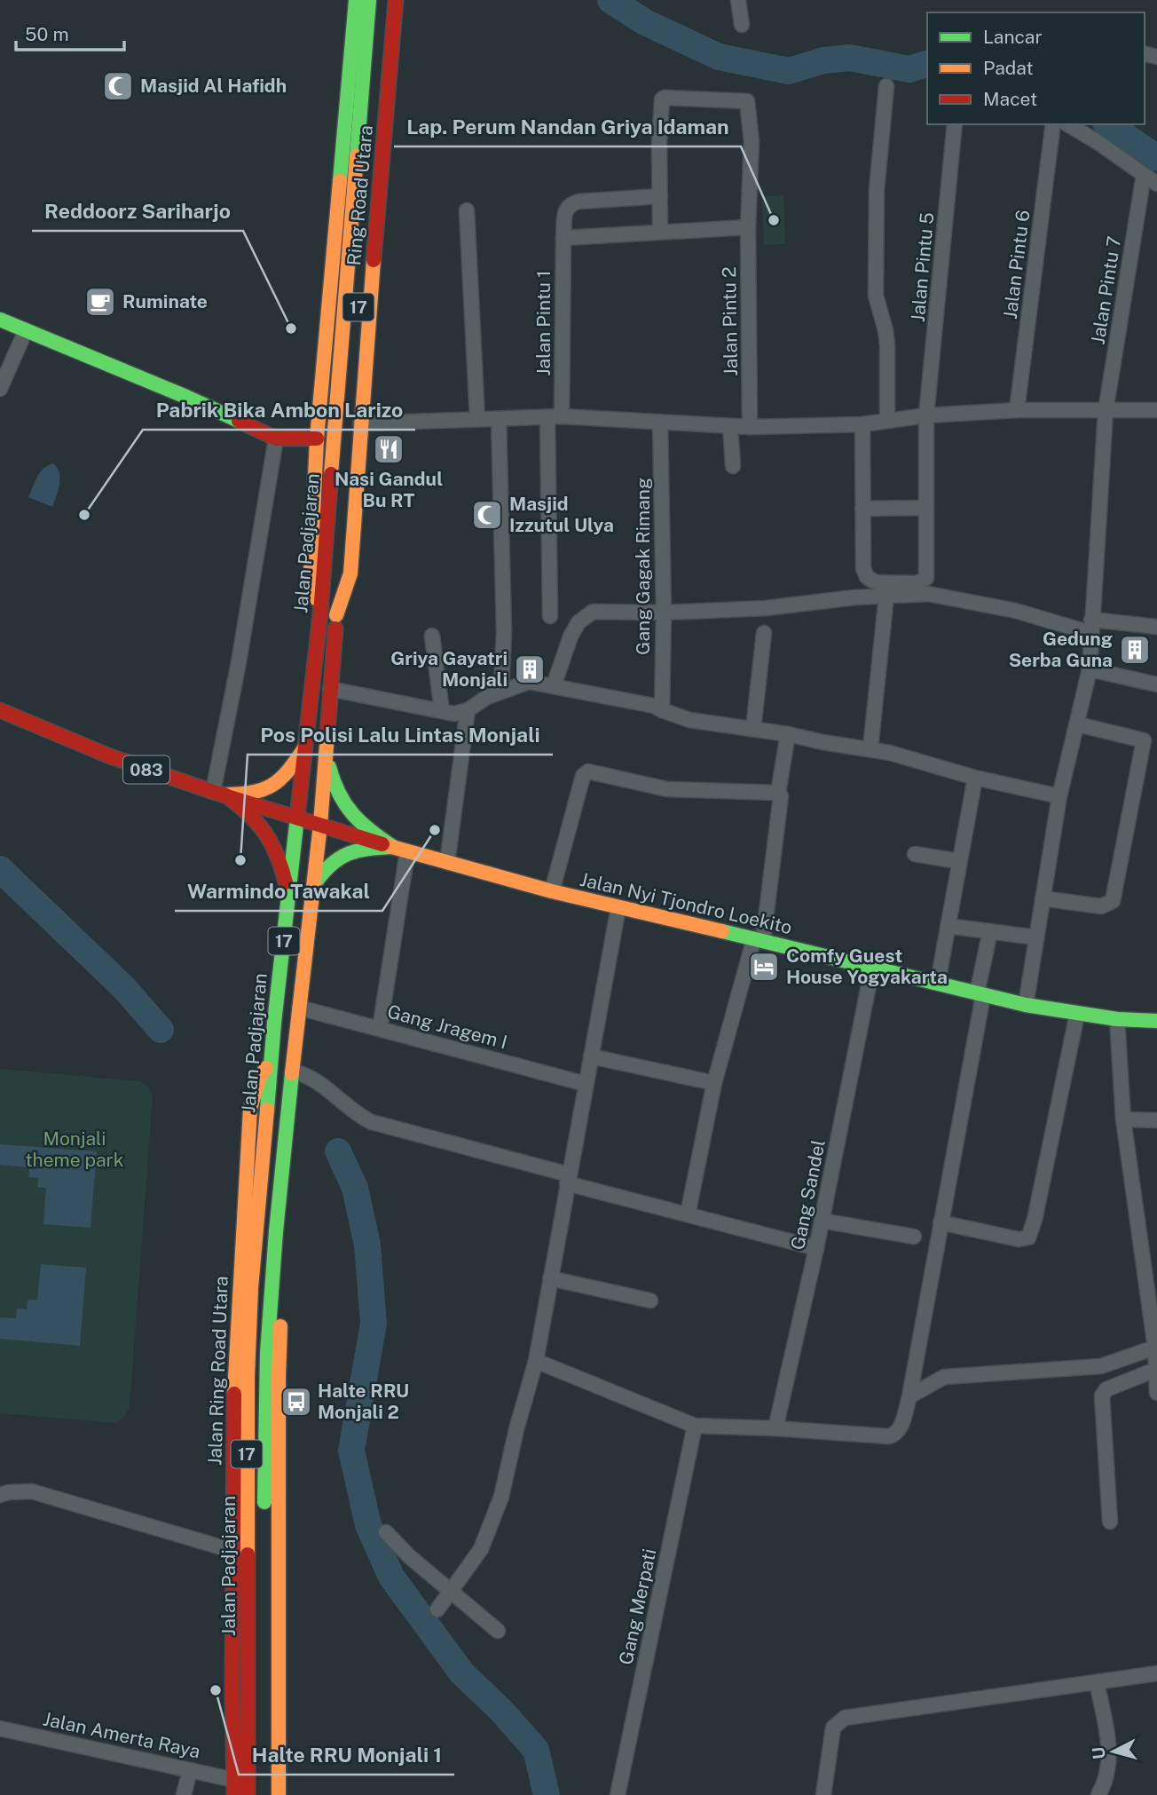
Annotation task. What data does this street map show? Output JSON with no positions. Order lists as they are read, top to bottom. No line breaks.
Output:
{"streets":{"main road":["Ring Road Utara","17","Jalan Padjajaran","083","Jalan Nyi Tjondro Loekito","Jalan Ring Road Utara"],"street":["Jalan Pintu 6","Jalan Pintu 5","Jalan Pintu 7","Jalan Pintu 2","Jalan Pintu 1","Gang Gagak Rimang","Gang Jragem I","Gang Sandel","Gang Merpati","Jalan Amerta Raya"]},"crossings":[["Ring Road Utara","Jalan Padjajaran"],["Jalan Pintu 7","Jalan Nyi Tjondro Loekito"],["Jalan Pintu 2","Jalan Pintu 1"],["Jalan Padjajaran","083"],["Jalan Padjajaran","Jalan Nyi Tjondro Loekito"],["Jalan Padjajaran","Gang Jragem I"],["Jalan Padjajaran","Jalan Ring Road Utara"],["083","Jalan Nyi Tjondro Loekito"],["Jalan Nyi Tjondro Loekito","Gang Sandel"],["Jalan Ring Road Utara","Jalan Amerta Raya"]],"parks":["Monjali theme park"],"places":{"mosque":["Masjid Al Hafidh","Masjid Izzutul Ulya"],"other":["Lap. Perum Nandan Griya Idaman","Reddoorz Sariharjo","Pabrik Bika Ambon Larizo","Warmindo Tawakal","Pos Polisi Lalu Lintas Monjali","Halte RRU Monjali 1"],"cafe":["Ruminate"],"restaurant":["Nasi Gandul Bu RT"],"building":["Gedung Serba Guna","Griya Gayatri Monjali"],"hotel":["Comfy Guest House Yogyakarta"],"bus stop":["Halte RRU Monjali 2"]},"legend":["Lancar","Padat","Macet"],"scale_bar":"50 m","north":"left"}
